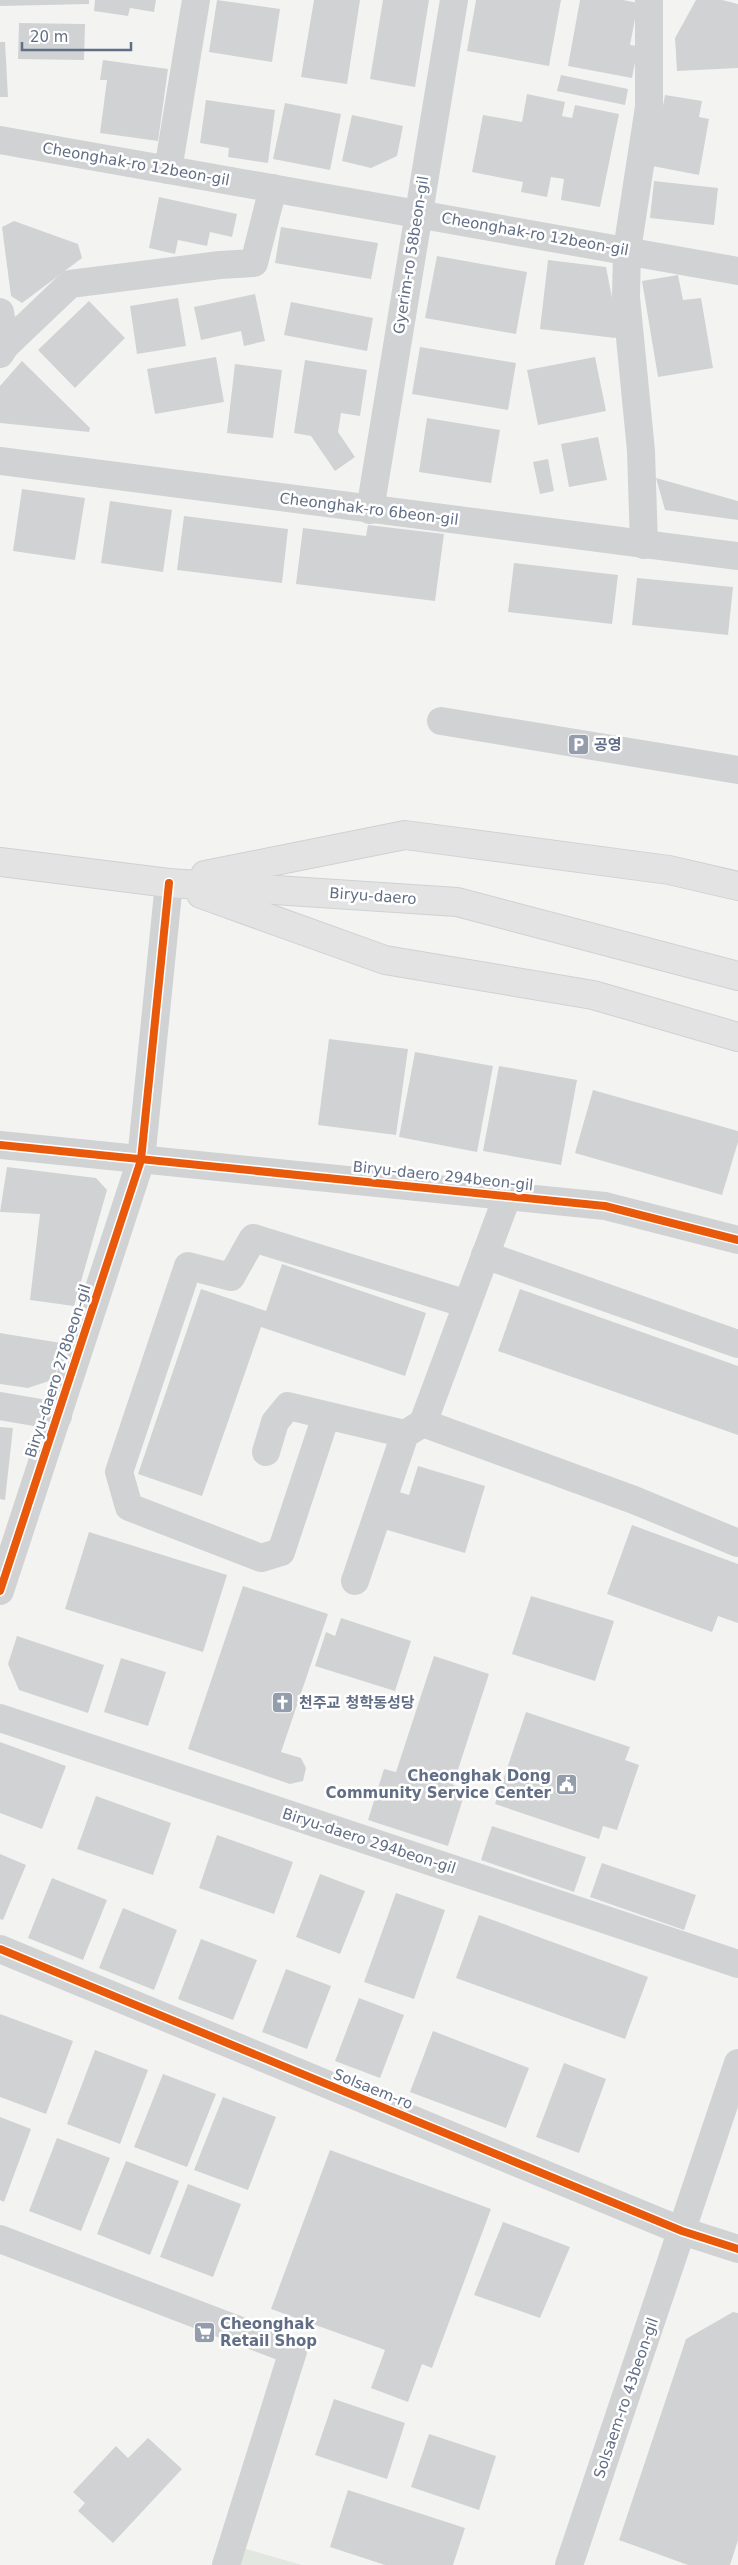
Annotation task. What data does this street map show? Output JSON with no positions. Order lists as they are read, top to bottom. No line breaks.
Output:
{"streets":{"main road":["Biryu-daero"],"street":["Cheonghak-ro 12beon-gil","Gyerim-ro 58beon-gil","Cheonghak-ro 6beon-gil","Biryu-daero 294beon-gil","Biryu-daero 278beon-gil","Solsaem-ro","Solsaem-ro 43beon-gil"]},"crossings":[["Cheonghak-ro 12beon-gil","Gyerim-ro 58beon-gil"],["Gyerim-ro 58beon-gil","Cheonghak-ro 6beon-gil"],["Biryu-daero","Biryu-daero 278beon-gil"],["Biryu-daero 294beon-gil","Biryu-daero 278beon-gil"],["Solsaem-ro","Solsaem-ro 43beon-gil"]],"places":{"parking":["공영"],"church":["천주교 청학동성당"],"public building":["Cheonghak Dong Community Service Center"],"supermarket":["Cheonghak Retail Shop"]},"scale_bar":"20 m"}
